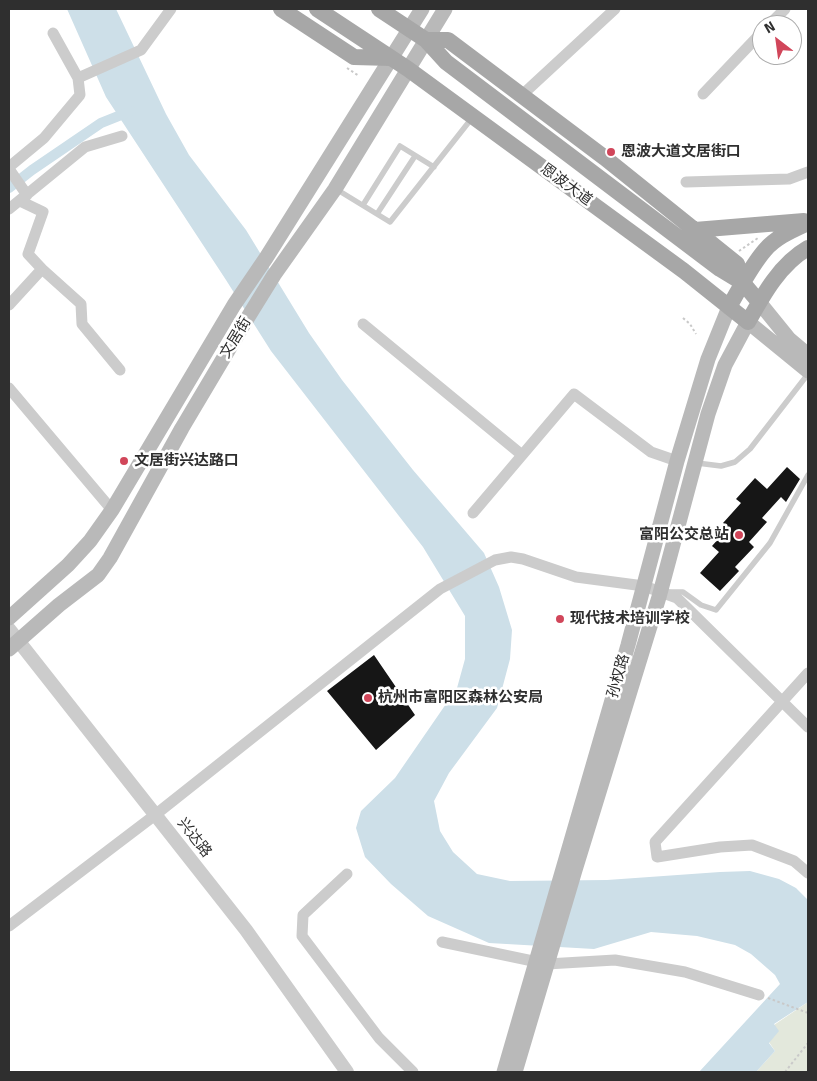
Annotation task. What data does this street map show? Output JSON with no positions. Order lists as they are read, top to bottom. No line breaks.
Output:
{"streets":{"main road":["恩波大道","文居街","孙权路"],"street":["兴达路"]},"crossings":[["恩波大道","文居街"],["恩波大道","孙权路"],["文居街","兴达路"]],"places":["恩波大道文居街口","文居街兴达路口","富阳公交总站","现代技术培训学校","杭州市富阳区森林公安局"],"north":"top left"}
